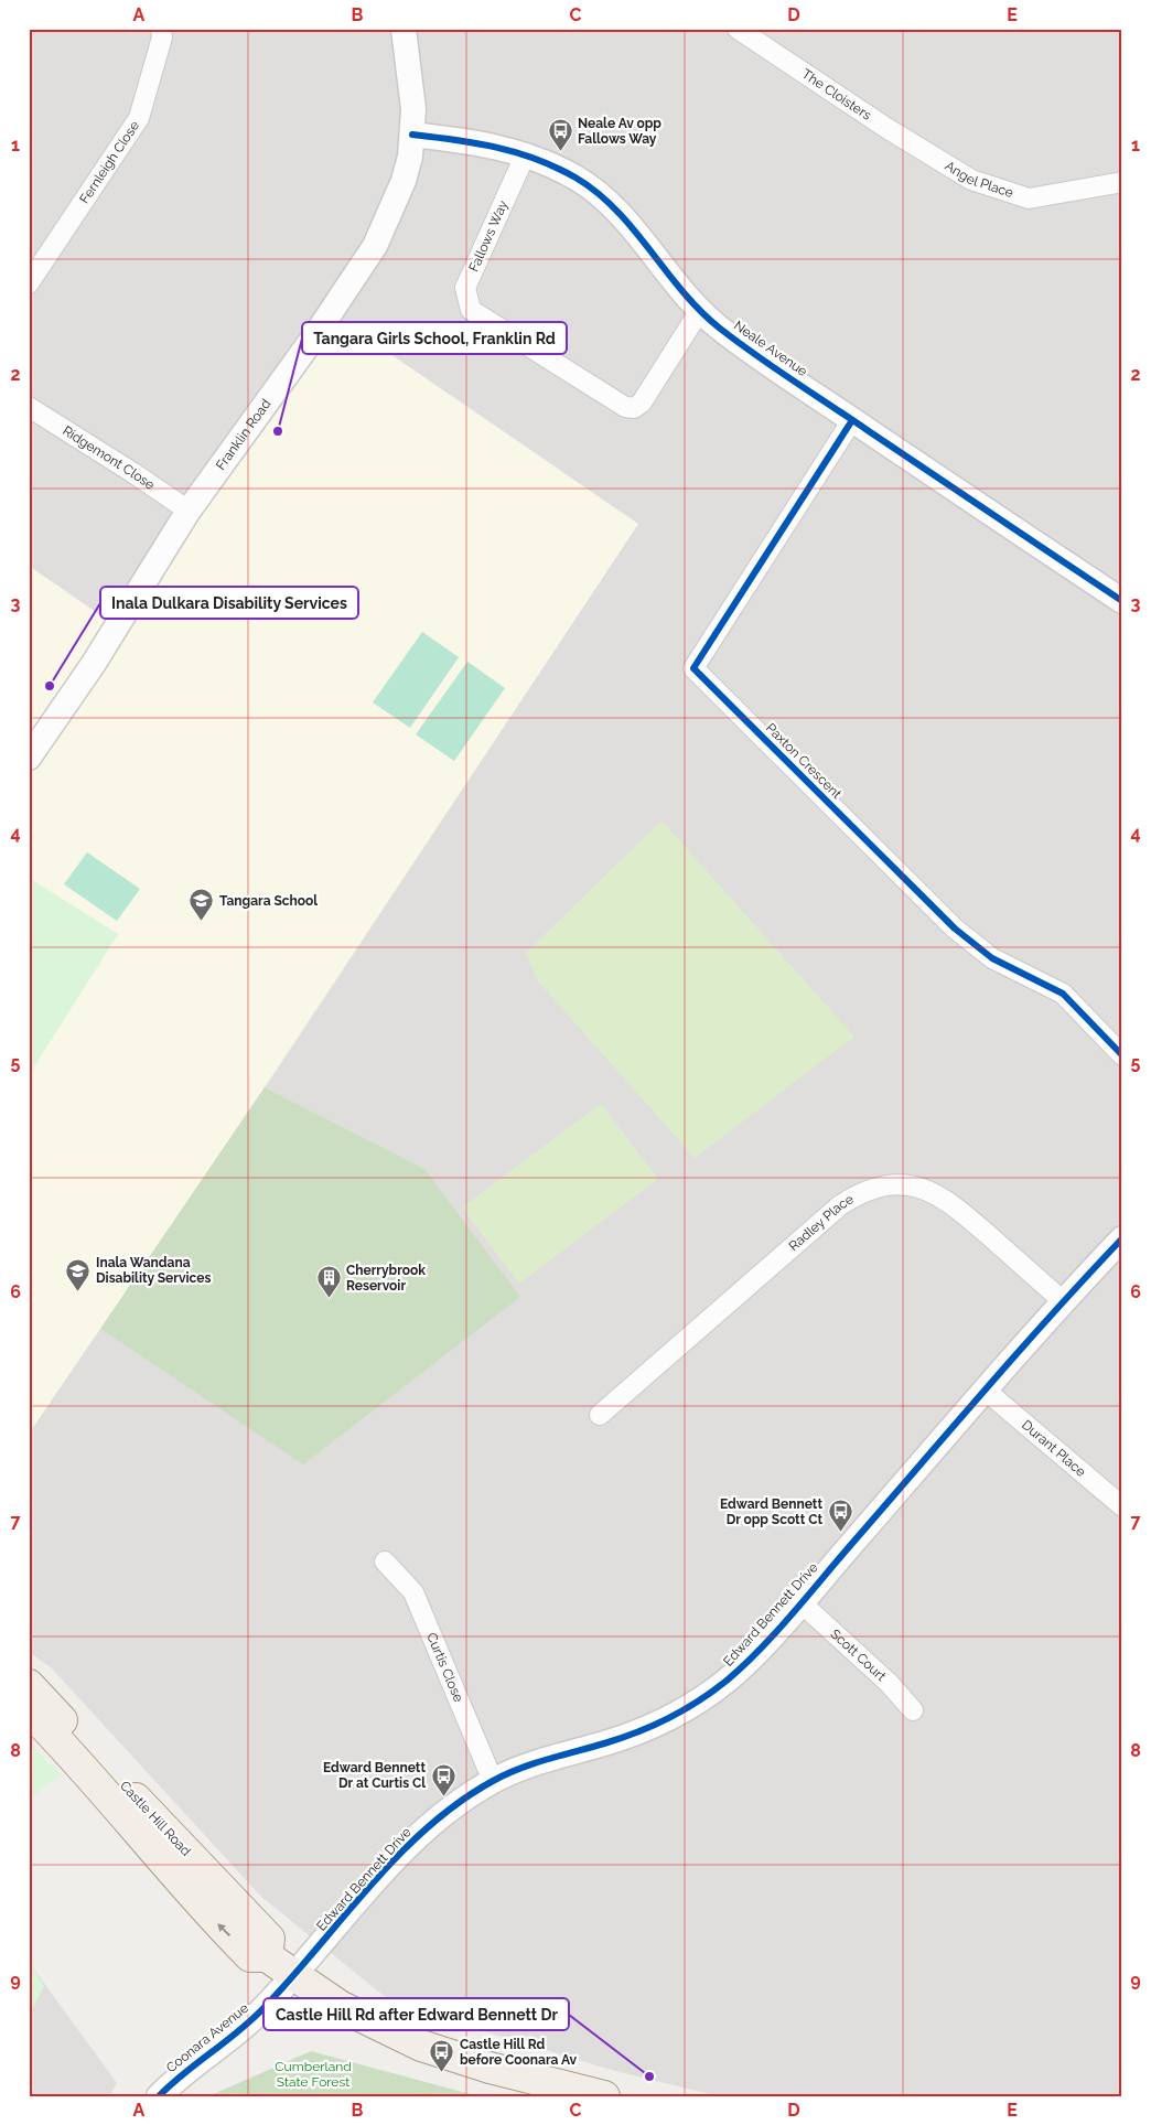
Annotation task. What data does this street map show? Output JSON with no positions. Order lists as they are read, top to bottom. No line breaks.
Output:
{"streets":{"main road":["Castle Hill Road"],"street":["The Cloisters","Fernleigh Close","Angel Place","Fallows Way","Neale Avenue","Franklin Road","Ridgemont Close","Paxton Crescent","Radley Place","Durant Place","Edward Bennett Drive","Scott Court","Curtis Close","Coonara Avenue"]},"crossings":[["The Cloisters","Angel Place"],["Fallows Way","Neale Avenue"],["Neale Avenue","Franklin Road"],["Neale Avenue","Paxton Crescent"],["Franklin Road","Ridgemont Close"],["Radley Place","Edward Bennett Drive"],["Durant Place","Edward Bennett Drive"],["Edward Bennett Drive","Scott Court"],["Edward Bennett Drive","Curtis Close"],["Edward Bennett Drive","Castle Hill Road"],["Edward Bennett Drive","Coonara Avenue"],["Castle Hill Road","Coonara Avenue"]],"parks":["Cumberland State Forest"],"places":{"bus stop":["Neale Av opp Fallows Way","Edward Bennett Dr opp Scott Ct","Edward Bennett Dr at Curtis Cl","Castle Hill Rd before Coonara Av"],"other":["Tangara Girls School, Franklin Rd","Inala Dulkara Disability Services","Castle Hill Rd after Edward Bennett Dr"],"school or university":["Tangara School","Inala Wandana Disability Services"],"building":["Cherrybrook Reservoir"]},"grid":{"columns":["A","B","C","D","E"],"rows":["1","2","3","4","5","6","7","8","9"]}}
